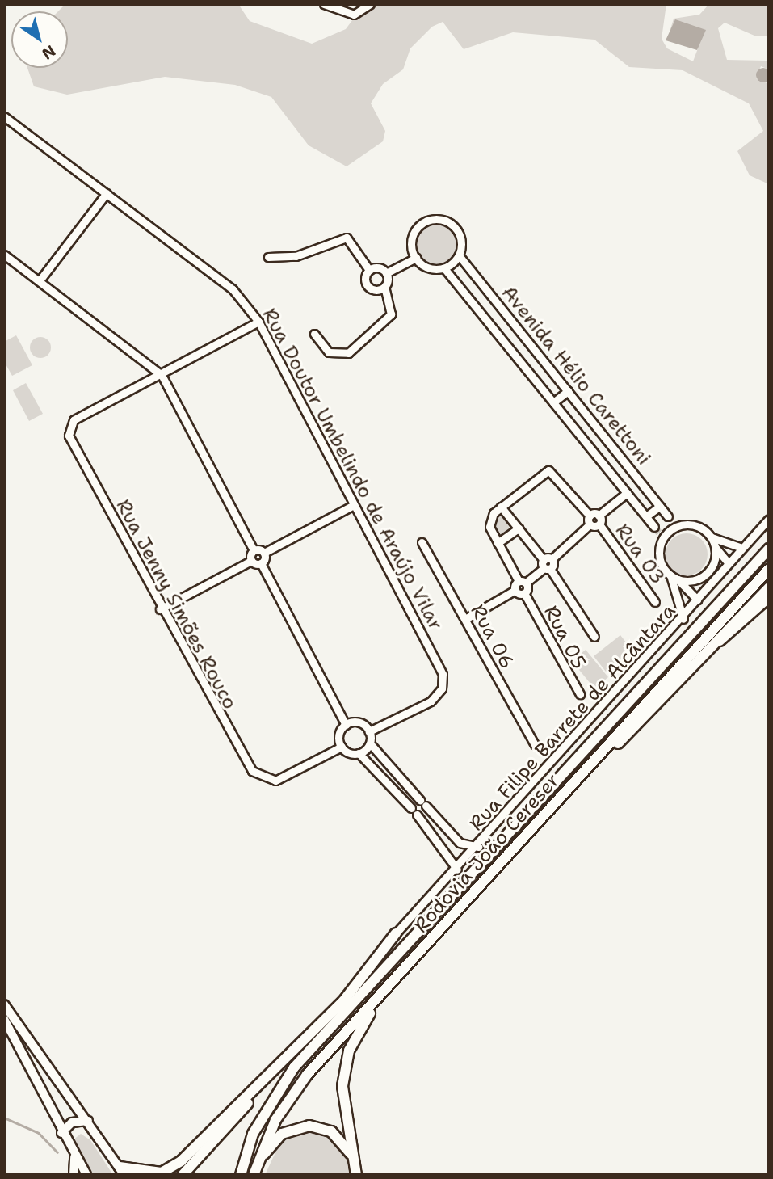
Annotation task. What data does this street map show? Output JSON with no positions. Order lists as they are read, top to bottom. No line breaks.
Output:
{"streets":{"highway":["Rodovia João Cereser"],"street":["Avenida Hélio Carettoni","Rua Doutor Umbelindo de Araújo Vilar","Rua 03","Rua Jenny Simões Rouco","Rua 06","Rua 05","Rua Filipe Barrete de Alcântara"]},"crossings":[["Rua Doutor Umbelindo de Araújo Vilar","Rua Jenny Simões Rouco"]],"north":"bottom right"}
